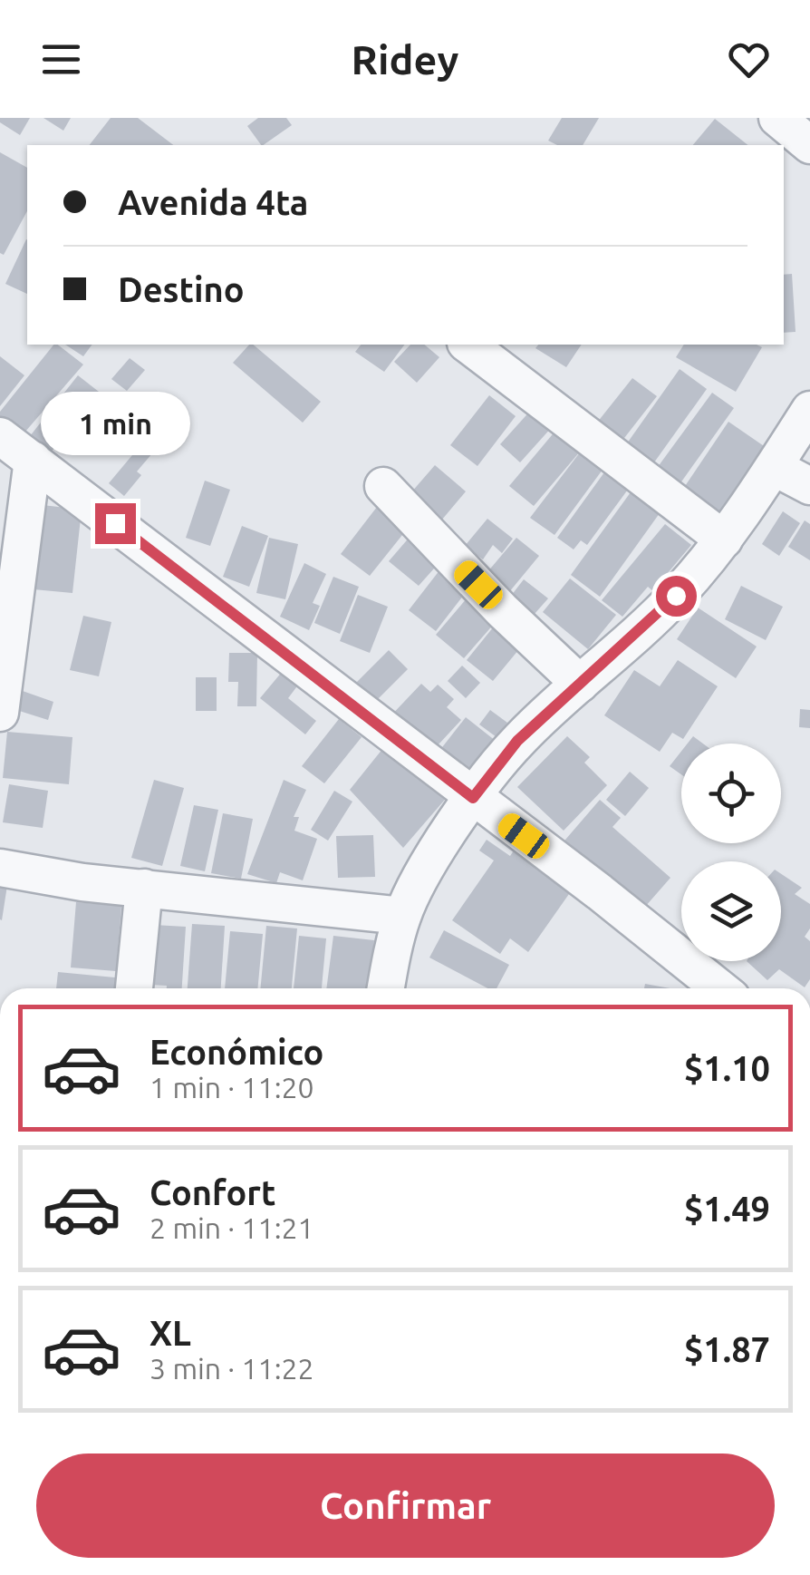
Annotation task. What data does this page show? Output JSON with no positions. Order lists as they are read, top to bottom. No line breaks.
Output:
{"page":{"header":"Ridey","banner":["Avenida 4ta","Destino"],"bubble":"1 min","list":[{"name":"Económico","note":"1 min · 11:20","value":"$1.10"},{"name":"Confort","note":"2 min · 11:21","value":"$1.49"},{"name":"XL","note":"3 min · 11:22","value":"$1.87"}],"buttons":"Confirmar"}}
